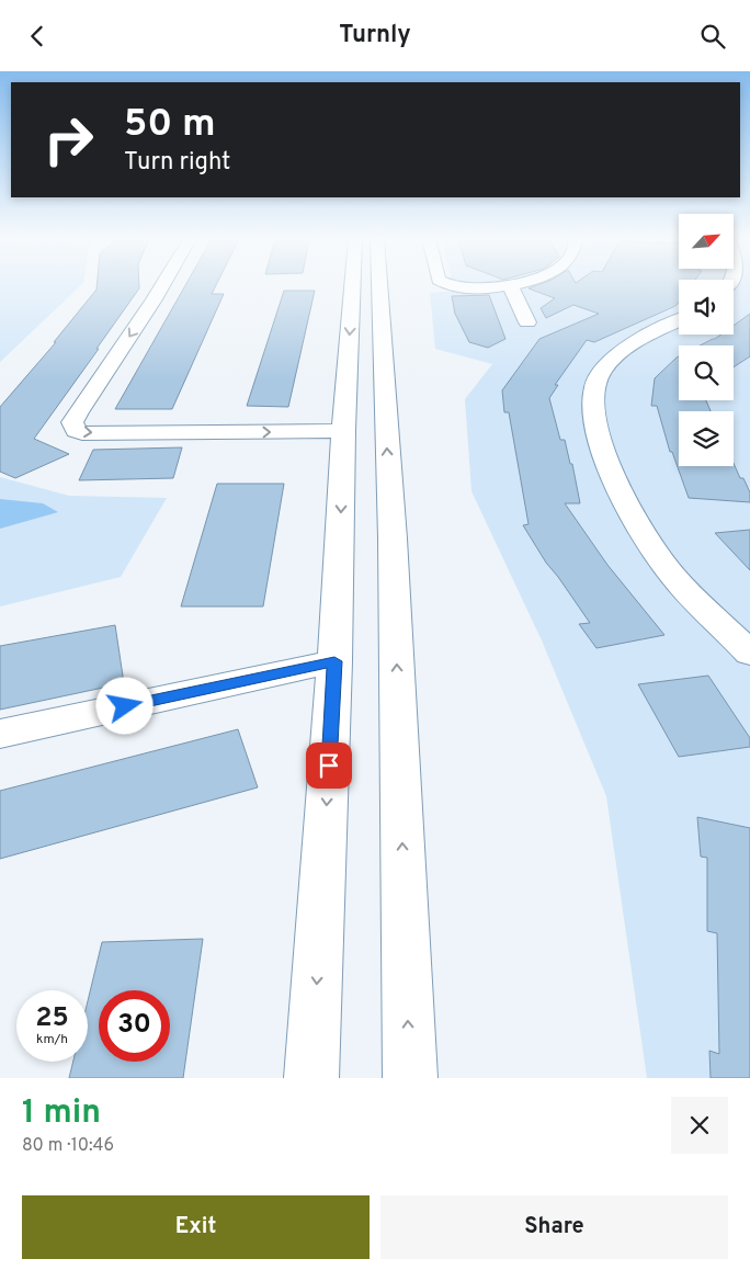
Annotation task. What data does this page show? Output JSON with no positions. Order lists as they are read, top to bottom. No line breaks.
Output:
{"north":"top right","page":{"header":"Turnly","turn":["50 m","Turn right"],"speed":"25 km/h","limit":"30","heading":["1 min","80 m · 10:46"],"buttons":["Exit","Share"]}}
